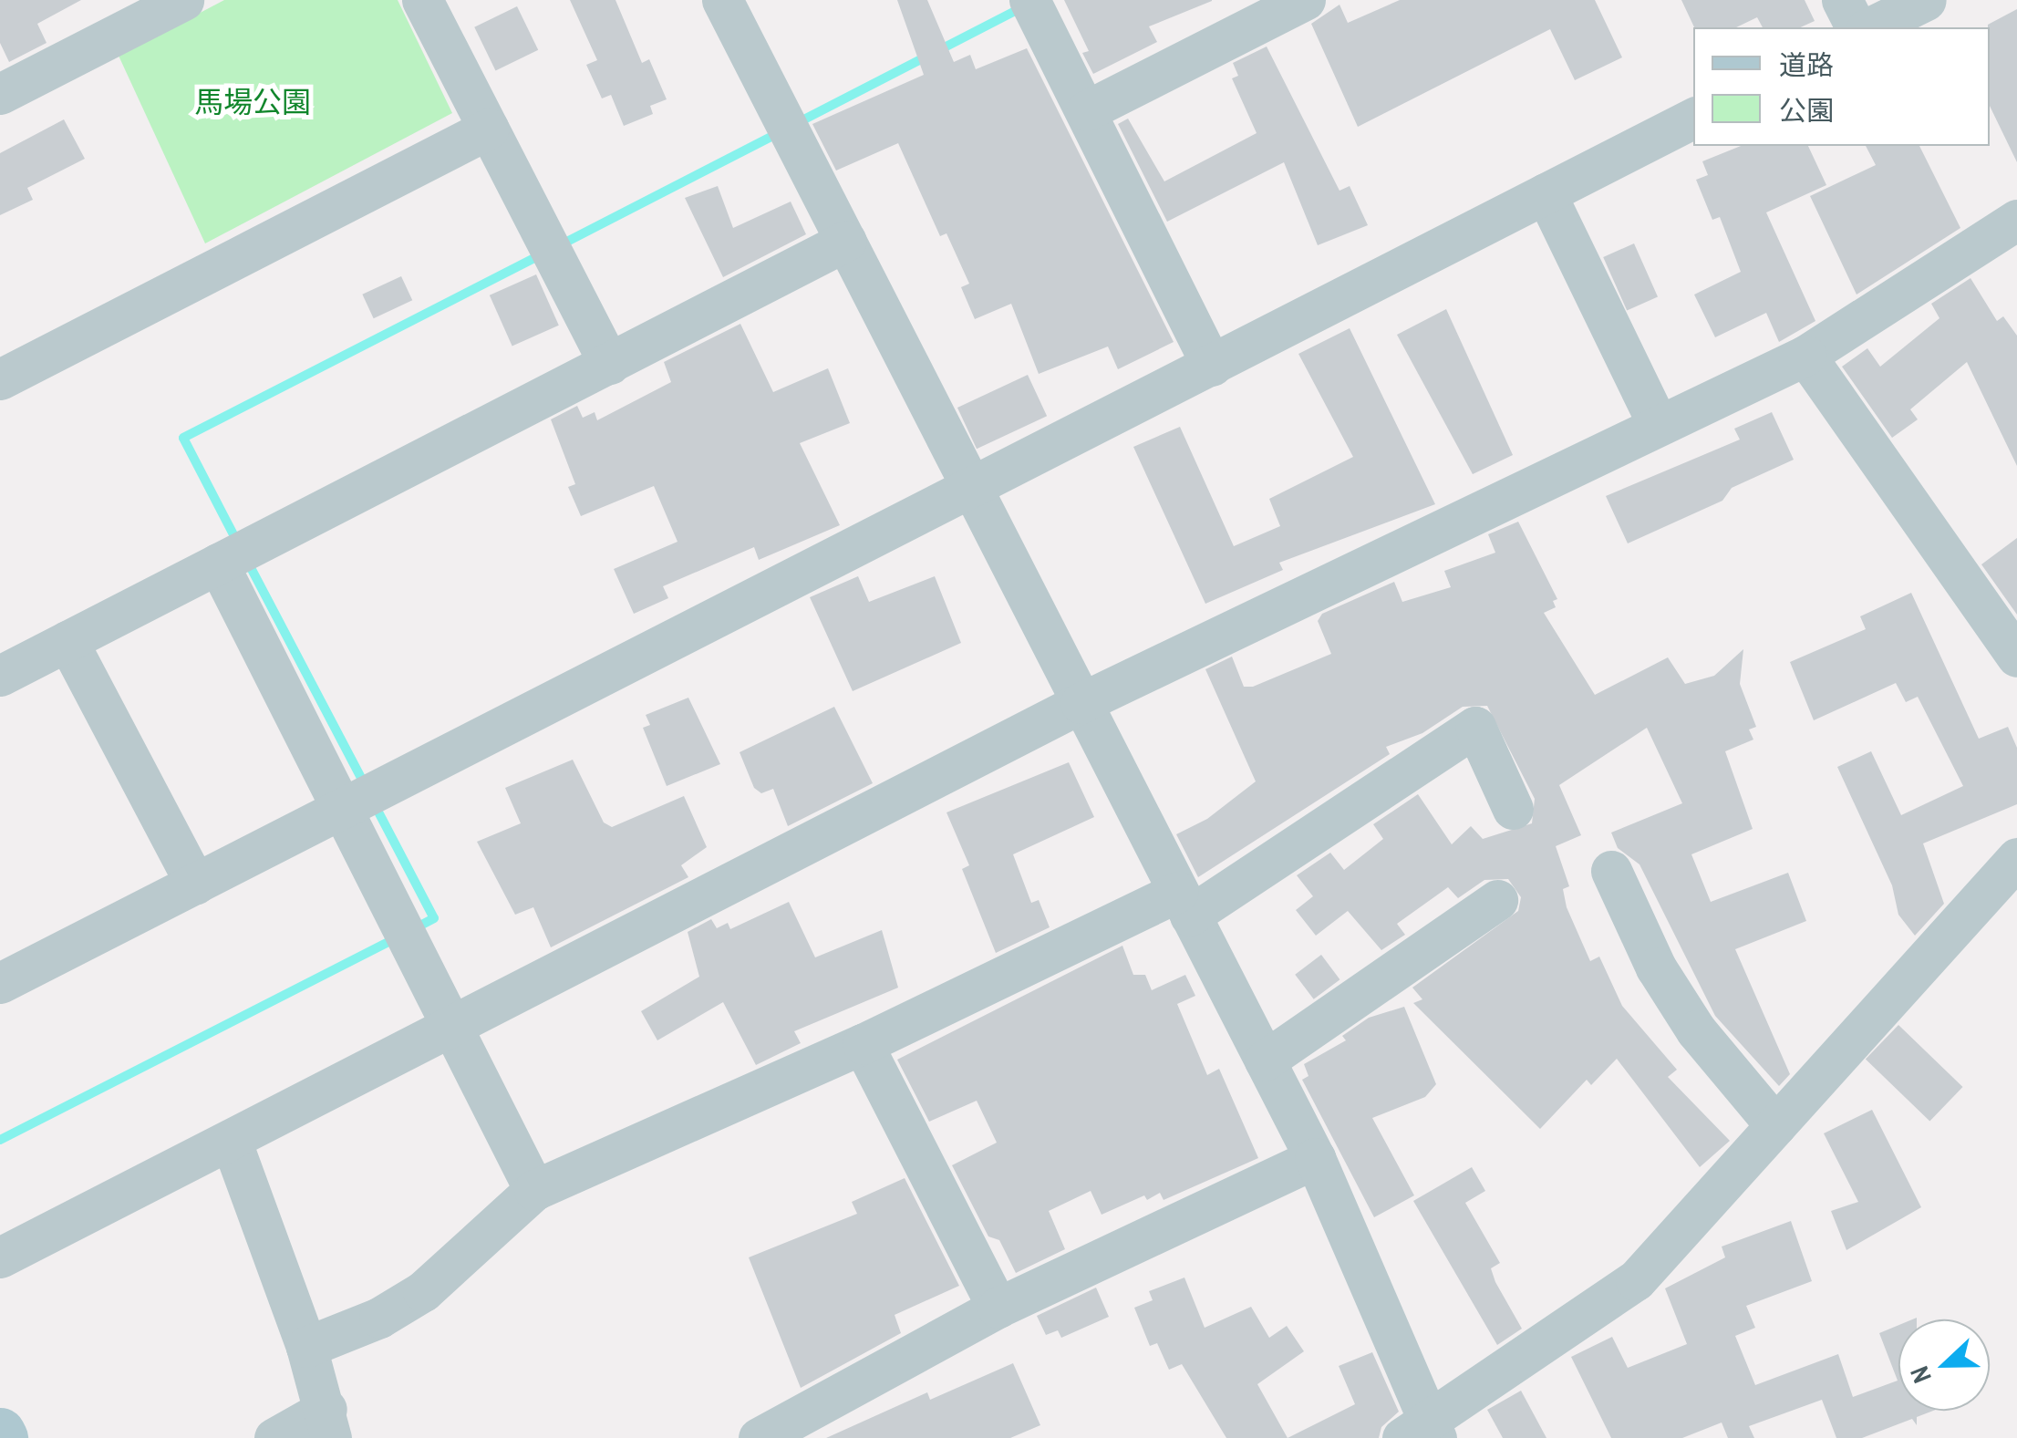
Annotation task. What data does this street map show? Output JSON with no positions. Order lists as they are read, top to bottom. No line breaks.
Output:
{"parks":["馬場公園"],"legend":["道路","公園"],"north":"left"}
